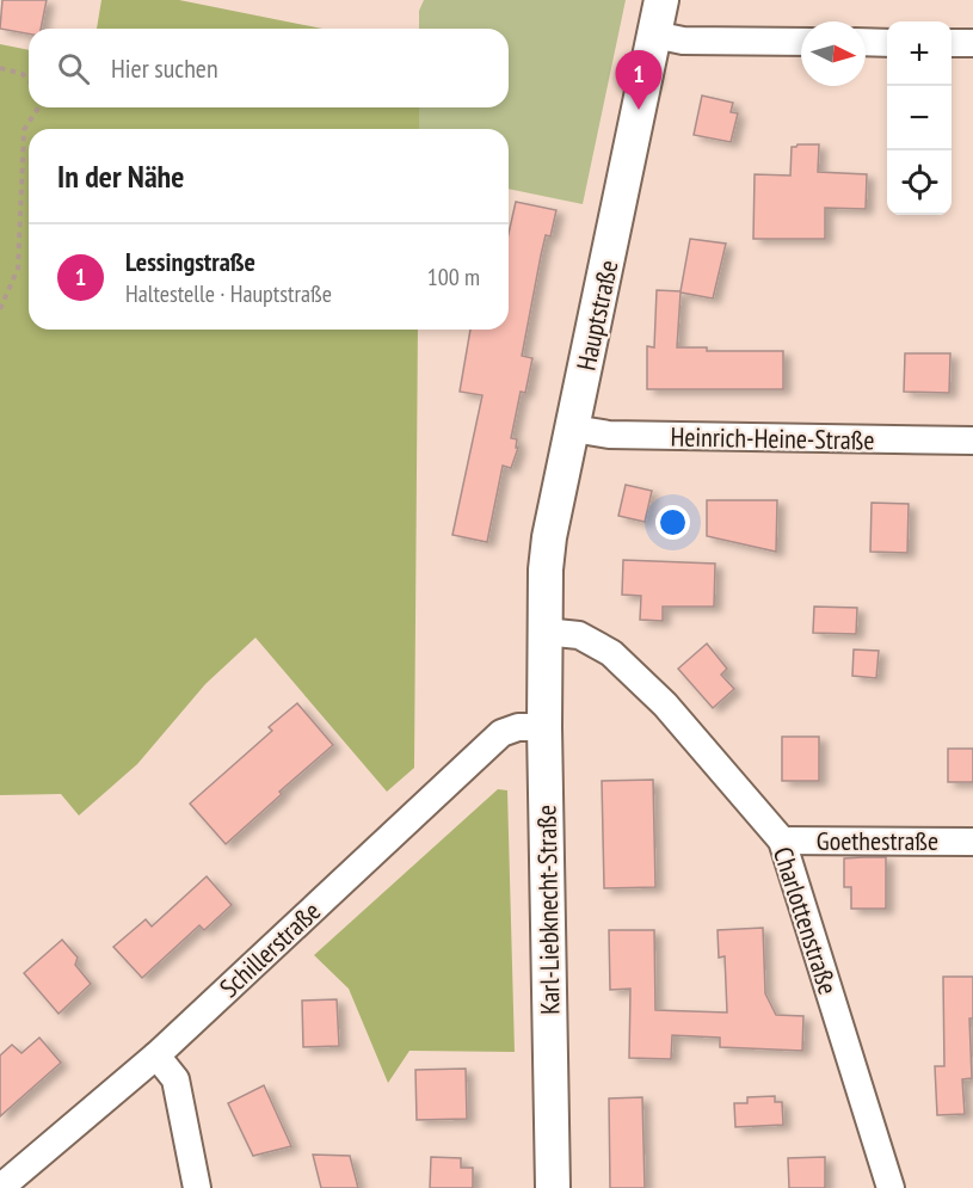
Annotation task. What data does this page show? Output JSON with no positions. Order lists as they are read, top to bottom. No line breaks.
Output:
{"streets":{"street":["Hauptstraße","Heinrich-Heine-Straße","Goethestraße","Karl-Liebknecht-Straße","Charlottenstraße","Schillerstraße"]},"crossings":[["Hauptstraße","Heinrich-Heine-Straße"],["Hauptstraße","Karl-Liebknecht-Straße"],["Hauptstraße","Charlottenstraße"],["Goethestraße","Charlottenstraße"],["Karl-Liebknecht-Straße","Charlottenstraße"],["Karl-Liebknecht-Straße","Schillerstraße"]],"north":"right","page":{"map_buttons":["+","−"],"search":"Hier suchen","pins":"1","heading":"In der Nähe","list":[{"mark":"1","name":"Lessingstraße","note":"Haltestelle · Hauptstraße","value":"100 m"}]}}
